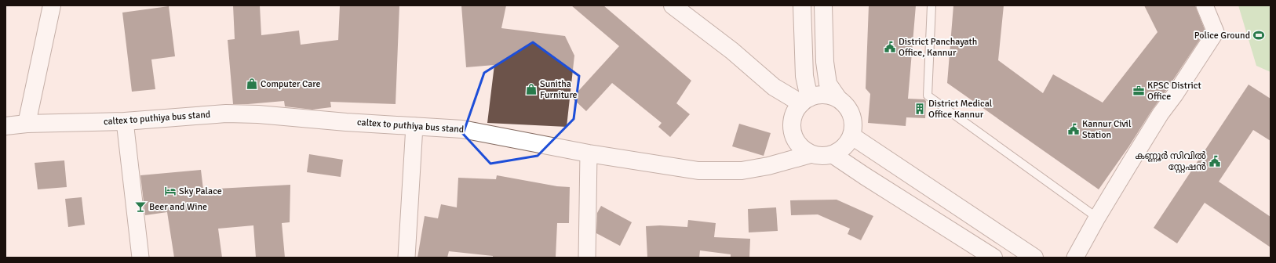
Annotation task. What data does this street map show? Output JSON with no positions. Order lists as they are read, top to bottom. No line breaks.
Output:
{"streets":{"main road":["caltex to puthiya bus stand"]},"places":{"sports":["Police Ground"],"public building":["District Panchayath Office, Kannur","Kannur Civil Station","കണ്ണൂർ സിവിൽ സ്റ്റേഷൻ"],"shop":["Computer Care","Sunitha Furniture"],"office":["KPSC District Office"],"building":["District Medical Office Kannur"],"hotel":["Sky Palace"],"bar":["Beer and Wine"]}}
